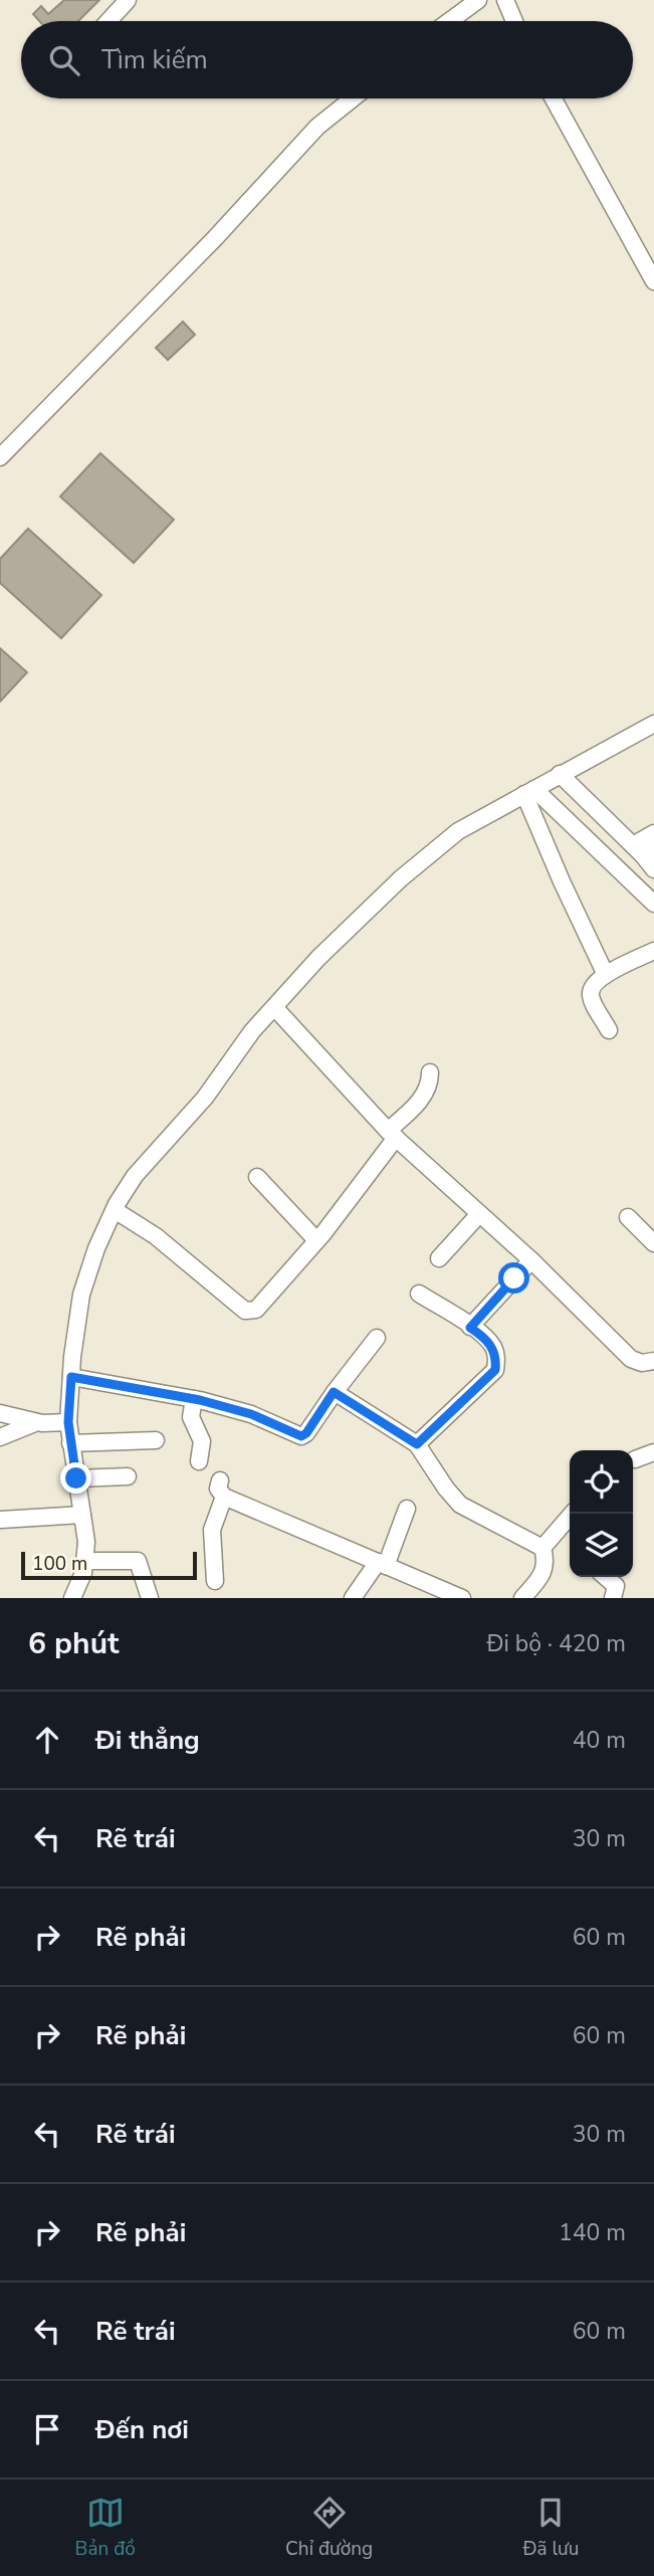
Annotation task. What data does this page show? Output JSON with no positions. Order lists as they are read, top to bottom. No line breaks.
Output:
{"scale_bar":"100 m","page":{"search":"Tìm kiếm","scale":"100 m","heading":["6 phút","Đi bộ · 420 m"],"list":[["Đi thẳng","40 m"],["Rẽ trái","30 m"],["Rẽ phải","60 m"],["Rẽ phải","60 m"],["Rẽ trái","30 m"],["Rẽ phải","140 m"],["Rẽ trái","60 m"],"Đến nơi"],"nav":["Bản đồ","Chỉ đường","Đã lưu"]}}
